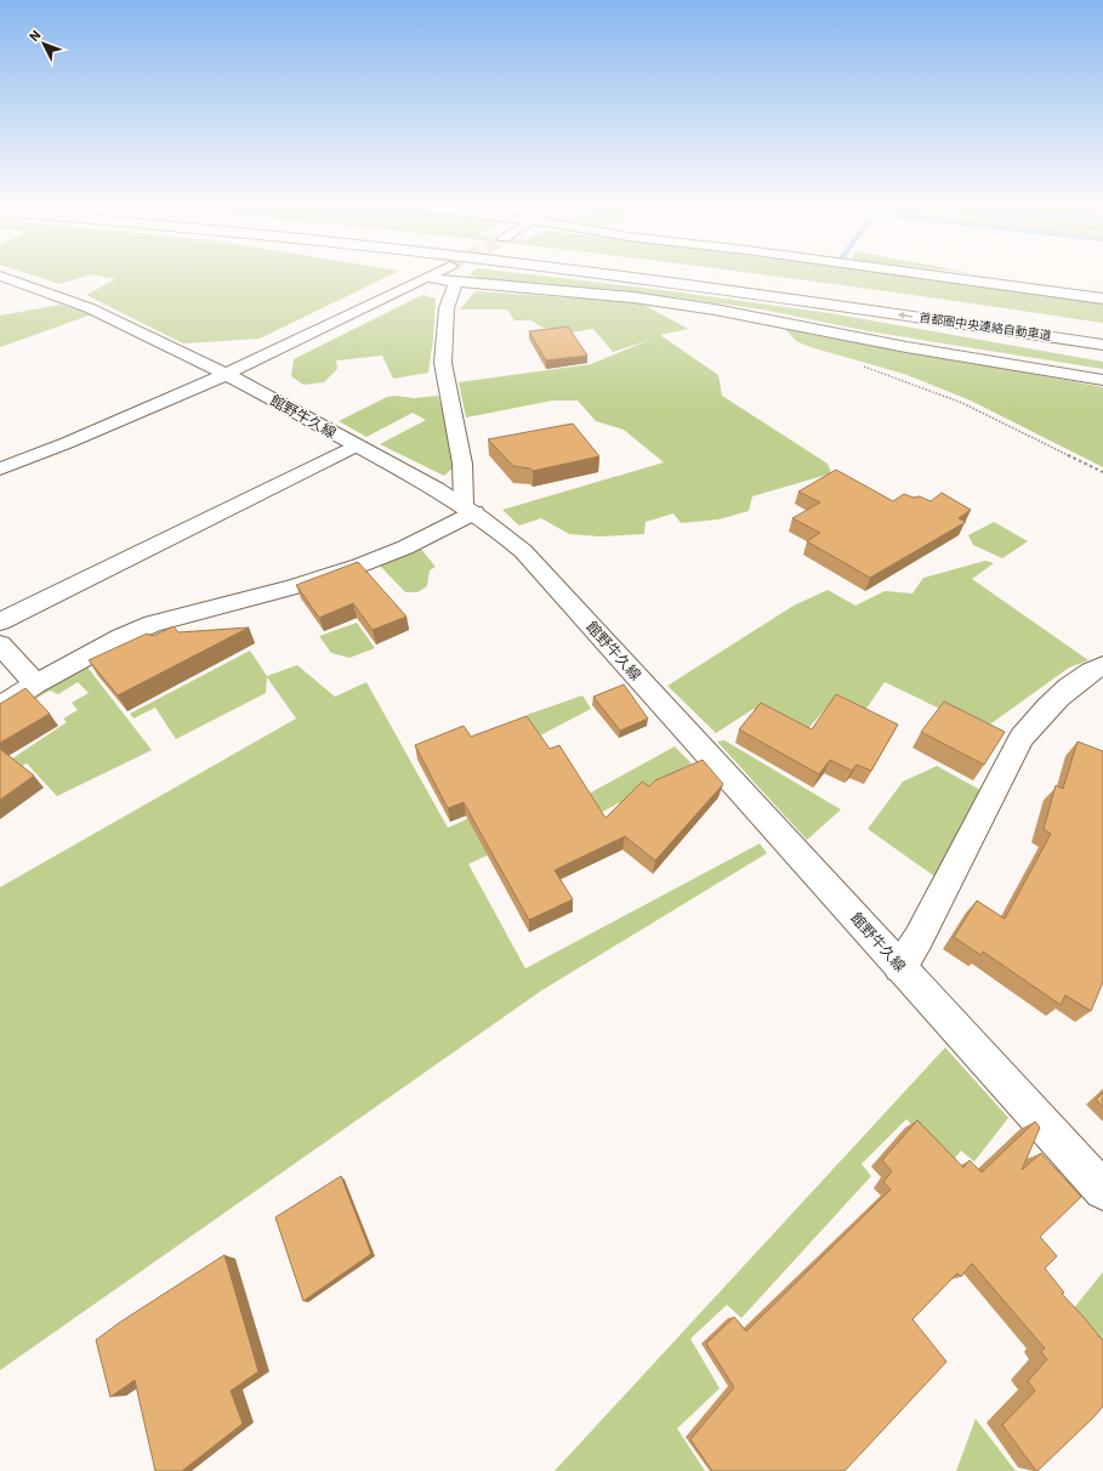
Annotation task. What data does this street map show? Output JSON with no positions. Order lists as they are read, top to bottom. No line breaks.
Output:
{"streets":{"main road":["首都圏中央連絡自動車道","館野牛久線"]},"north":"top left"}
